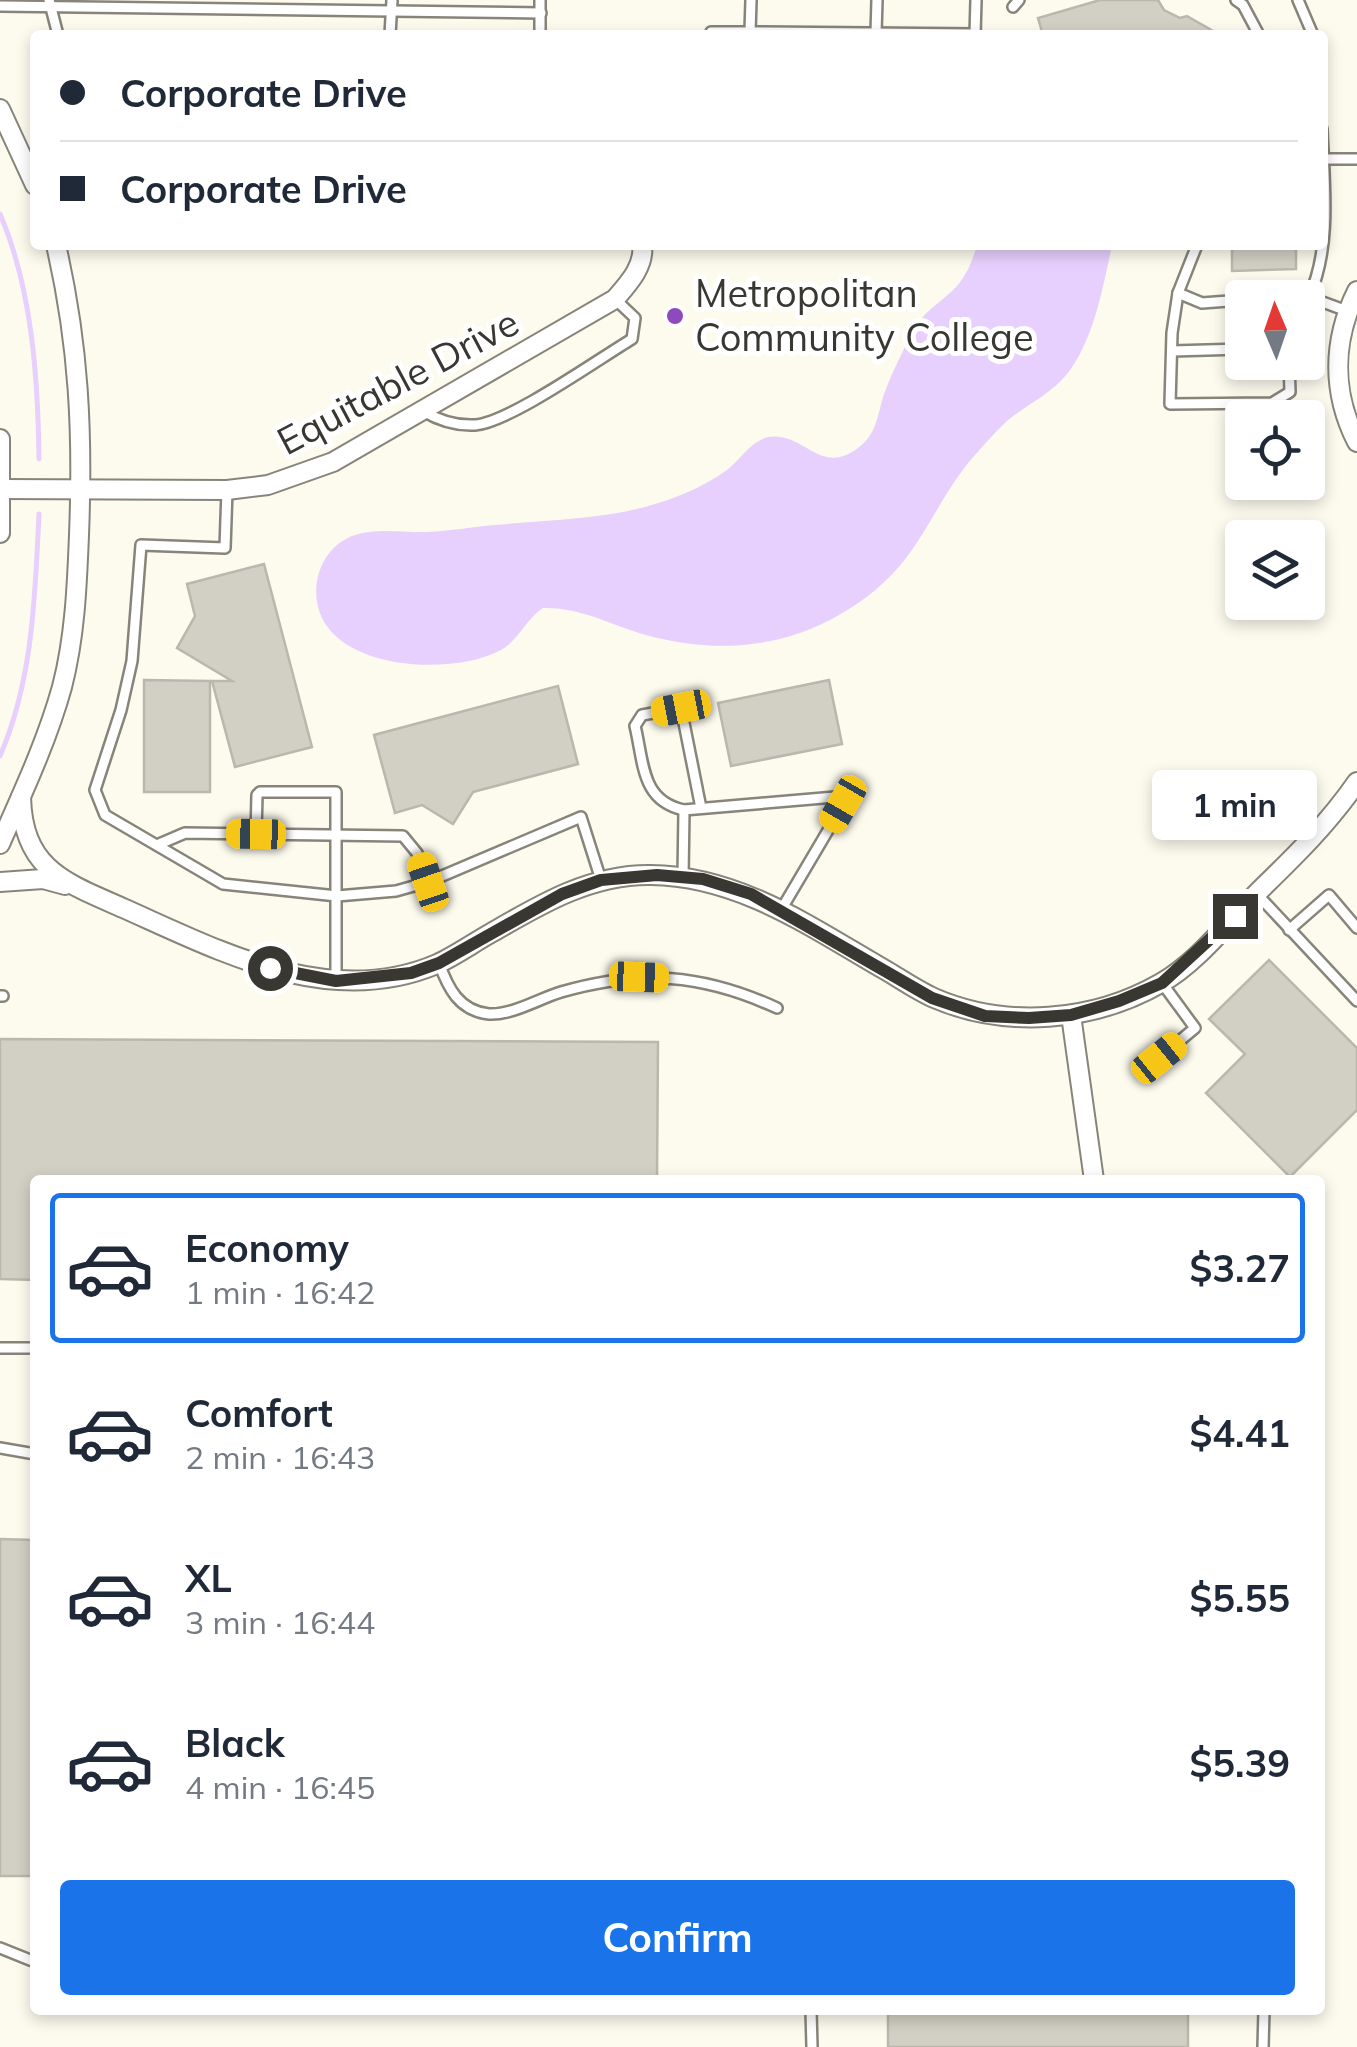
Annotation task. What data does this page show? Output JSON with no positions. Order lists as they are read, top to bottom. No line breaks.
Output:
{"streets":{"street":["Equitable Drive"]},"places":["Metropolitan Community College"],"north":"top","page":{"banner":["Corporate Drive","Corporate Drive"],"bubble":"1 min","list":[{"name":"Economy","note":"1 min · 16:42","value":"$3.27"},{"name":"Comfort","note":"2 min · 16:43","value":"$4.41"},{"name":"XL","note":"3 min · 16:44","value":"$5.55"},{"name":"Black","note":"4 min · 16:45","value":"$5.39"}],"buttons":"Confirm"}}
